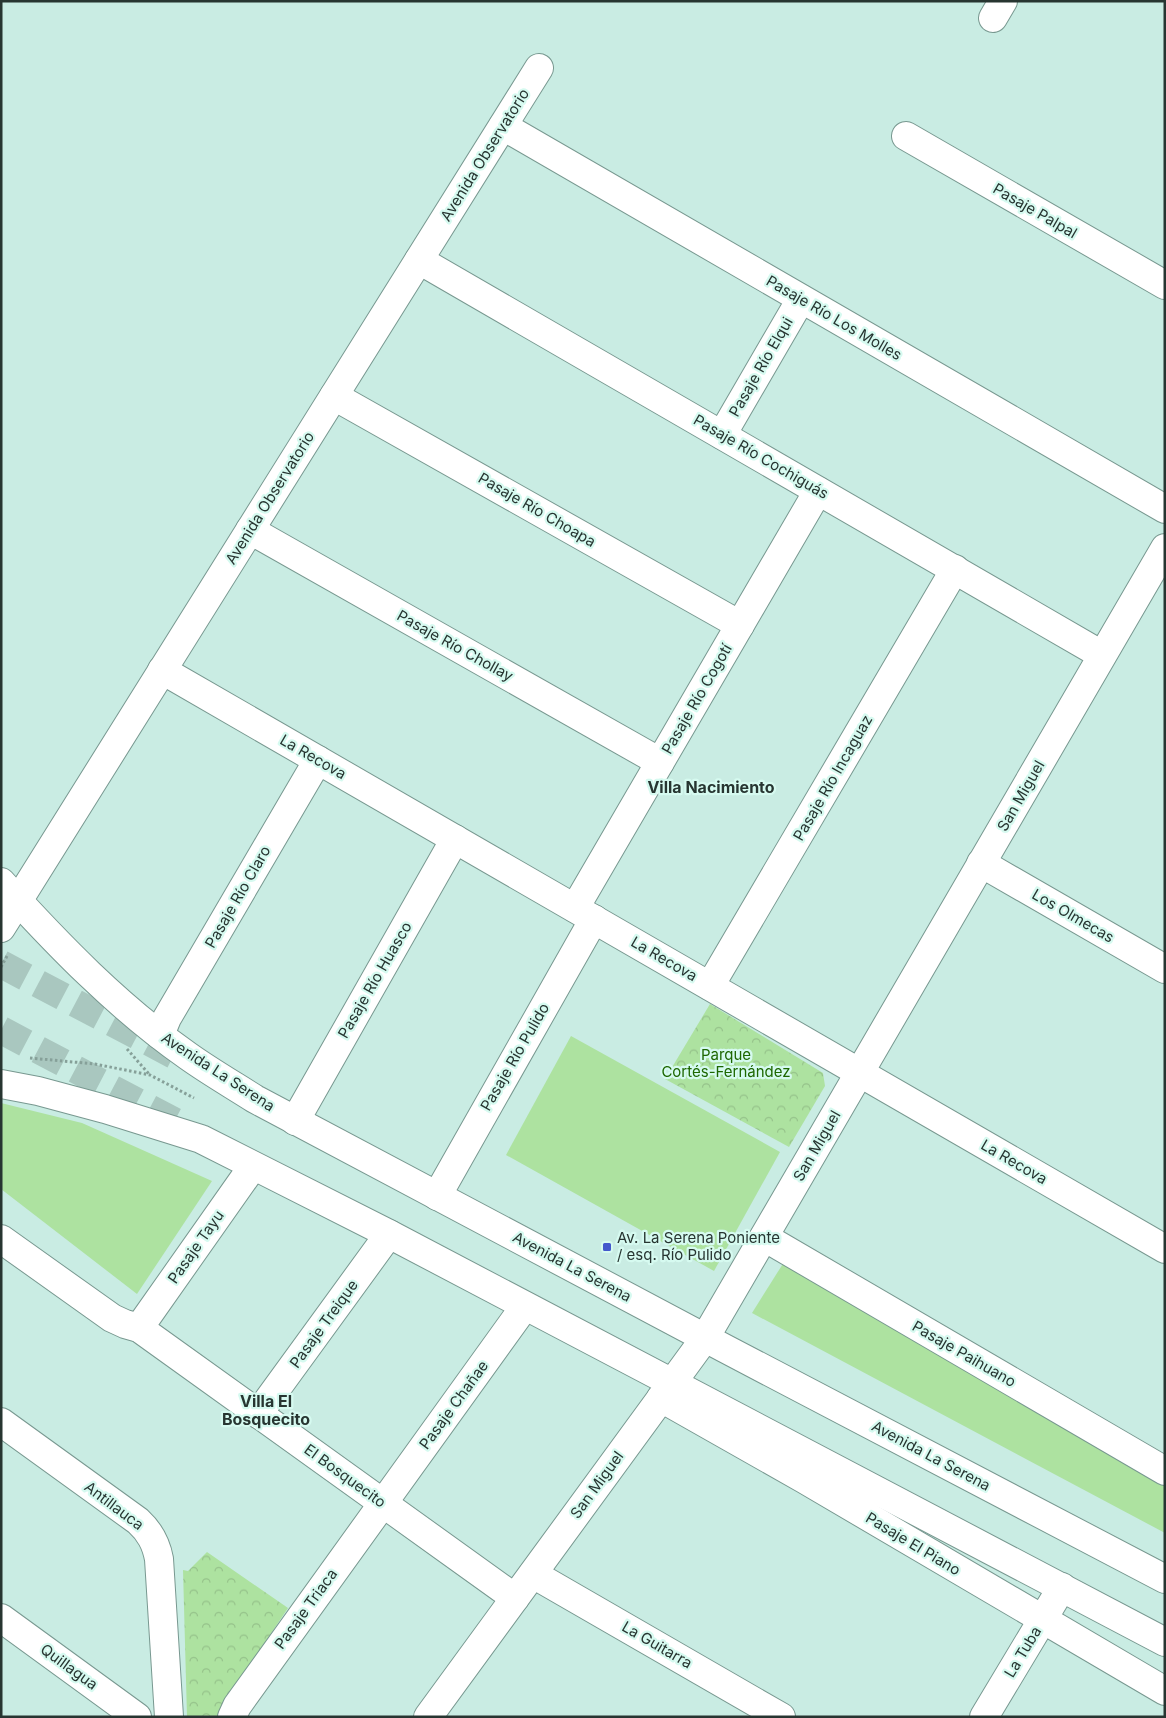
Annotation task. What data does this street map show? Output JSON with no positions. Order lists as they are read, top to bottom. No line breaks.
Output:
{"streets":{"street":["Avenida Observatorio","Pasaje Palpal","Pasaje Río Los Molles","Pasaje Río Elqui","Pasaje Río Cochiguás","Pasaje Río Choapa","Pasaje Río Chollay","Pasaje Río Cogotí","La Recova","Pasaje Río Incaguaz","San Miguel","Pasaje Río Claro","Los Olmecas","Pasaje Río Huasco","Pasaje Río Pulido","Avenida La Serena","Pasaje Tayu","Pasaje Treique","Pasaje Paihuano","Pasaje Chañae","El Bosquecito","Antillauca","Pasaje El Piano","Pasaje Triaca","La Guitarra","La Tuba","Quillagua"]},"crossings":[["Avenida Observatorio","Pasaje Río Los Molles"],["Avenida Observatorio","Pasaje Río Cochiguás"],["Avenida Observatorio","Pasaje Río Choapa"],["Avenida Observatorio","Pasaje Río Chollay"],["Avenida Observatorio","La Recova"],["Avenida Observatorio","Avenida La Serena"],["Pasaje Río Los Molles","Pasaje Río Elqui"],["Pasaje Río Elqui","Pasaje Río Cochiguás"],["Pasaje Río Cochiguás","Pasaje Río Cogotí"],["Pasaje Río Cochiguás","Pasaje Río Incaguaz"],["Pasaje Río Cochiguás","San Miguel"],["Pasaje Río Choapa","Pasaje Río Cogotí"],["Pasaje Río Chollay","Pasaje Río Cogotí"],["Pasaje Río Cogotí","La Recova"],["Pasaje Río Cogotí","Pasaje Río Pulido"],["La Recova","Pasaje Río Incaguaz"],["La Recova","San Miguel"],["La Recova","Pasaje Río Claro"],["La Recova","Pasaje Río Huasco"],["La Recova","Pasaje Río Pulido"],["San Miguel","Los Olmecas"],["San Miguel","Avenida La Serena"],["San Miguel","Pasaje Paihuano"],["San Miguel","El Bosquecito"],["San Miguel","Pasaje El Piano"],["San Miguel","La Guitarra"],["Pasaje Río Claro","Avenida La Serena"],["Pasaje Río Huasco","Avenida La Serena"],["Pasaje Río Pulido","Avenida La Serena"],["Pasaje Tayu","El Bosquecito"],["Pasaje Treique","El Bosquecito"],["Pasaje Chañae","El Bosquecito"],["Pasaje Chañae","Pasaje Triaca"],["El Bosquecito","Pasaje Triaca"],["Pasaje El Piano","La Tuba"]],"districts":["Villa Nacimiento","Villa El Bosquecito"],"parks":["Parque Cortés-Fernández"],"places":{"transit":["Av. La Serena Poniente / esq. Río Pulido"]}}
